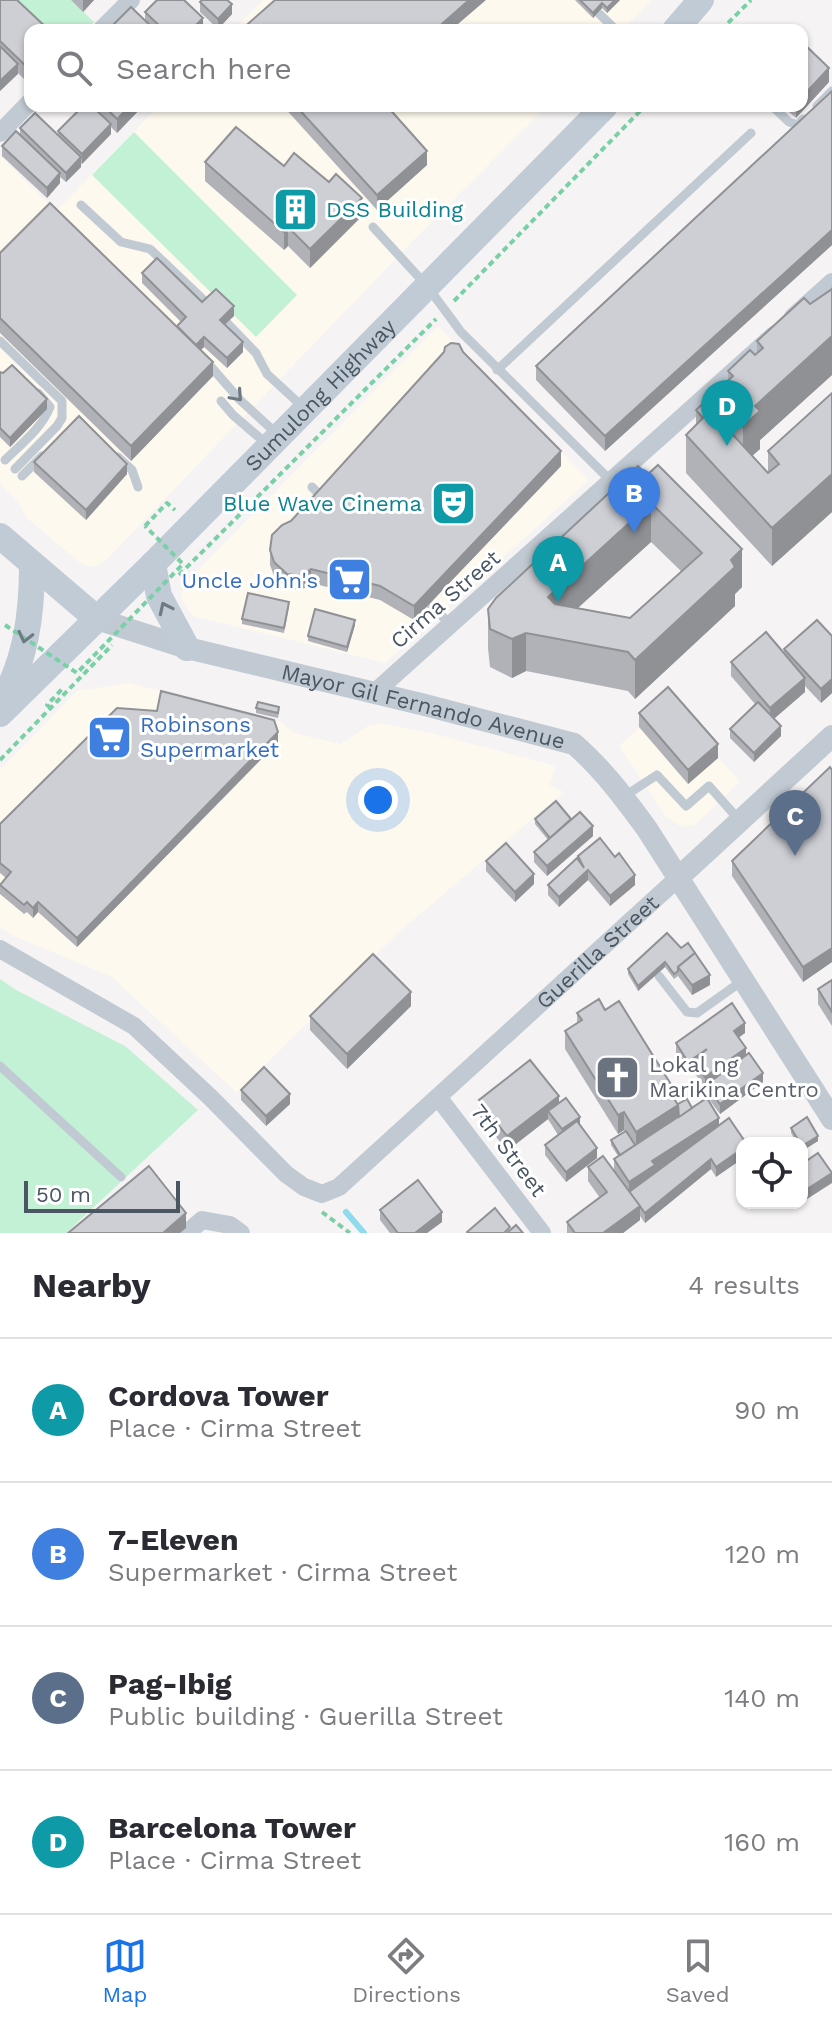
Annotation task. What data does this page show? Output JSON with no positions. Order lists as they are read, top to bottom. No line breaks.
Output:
{"streets":{"main road":["Sumulong Highway","Mayor Gil Fernando Avenue"],"street":["Cirma Street","Guerilla Street","7th Street"]},"crossings":[["Sumulong Highway","Mayor Gil Fernando Avenue"],["Cirma Street","Mayor Gil Fernando Avenue"],["Mayor Gil Fernando Avenue","Guerilla Street"],["Guerilla Street","7th Street"]],"places":{"building":["DSS Building"],"theatre":["Blue Wave Cinema"],"supermarket":["Uncle John's","Robinsons Supermarket"],"church":["Lokal ng Marikina Centro"]},"scale_bar":"50 m","page":{"search":"Search here","pins":["D","B","A","C"],"scale":"50 m","heading":["Nearby","4 results"],"list":[{"mark":"A","name":"Cordova Tower","note":"Place · Cirma Street","value":"90 m"},{"mark":"B","name":"7-Eleven","note":"Supermarket · Cirma Street","value":"120 m"},{"mark":"C","name":"Pag-Ibig","note":"Public building · Guerilla Street","value":"140 m"},{"mark":"D","name":"Barcelona Tower","note":"Place · Cirma Street","value":"160 m"}],"nav":["Map","Directions","Saved"]}}
